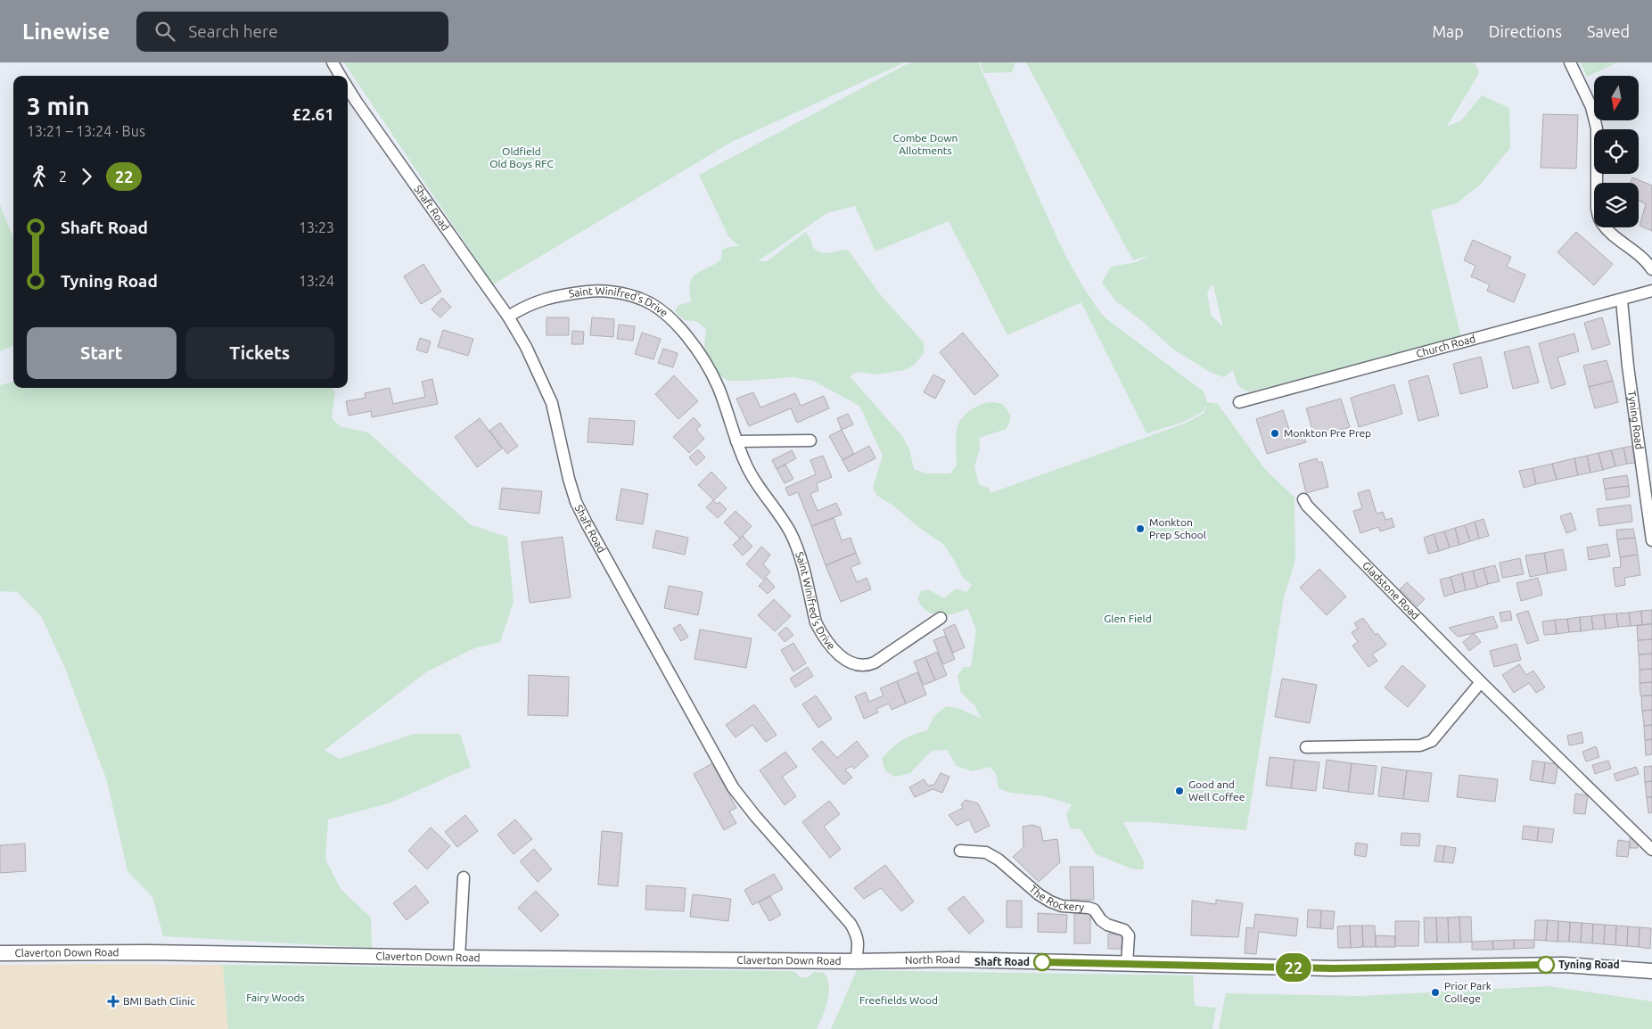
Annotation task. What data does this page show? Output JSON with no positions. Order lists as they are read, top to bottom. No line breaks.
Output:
{"streets":{"street":["Shaft Road","Saint Winifred's Drive","Church Road","Tyning Road","Gladstone Road","The Rockery","Claverton Down Road","North Road"]},"crossings":[["Shaft Road","Saint Winifred's Drive"],["Shaft Road","Claverton Down Road"],["Shaft Road","North Road"],["Church Road","Tyning Road"],["The Rockery","North Road"],["Claverton Down Road","North Road"]],"parks":["Combe Down Allotments","Oldfield Old Boys RFC","Glen Field","Fairy Woods","Freefields Wood"],"places":{"other":["Monkton Pre Prep","Monkton Prep School","Good and Well Coffee","Shaft Road","Tyning Road","Prior Park College"],"health":["BMI Bath Clinic"]},"lines":["bus line 22"],"north":"bottom","page":{"header":"Linewise","search":"Search here","nav":["Map","Directions","Saved"],"on_map":"22","heading":["3 min","13:21 – 13:24 · Bus","£2.61"],"legs":["2","22"],"list":[{"name":"Shaft Road","value":"13:23"},{"name":"Tyning Road","value":"13:24"}],"buttons":["Start","Tickets"]}}
